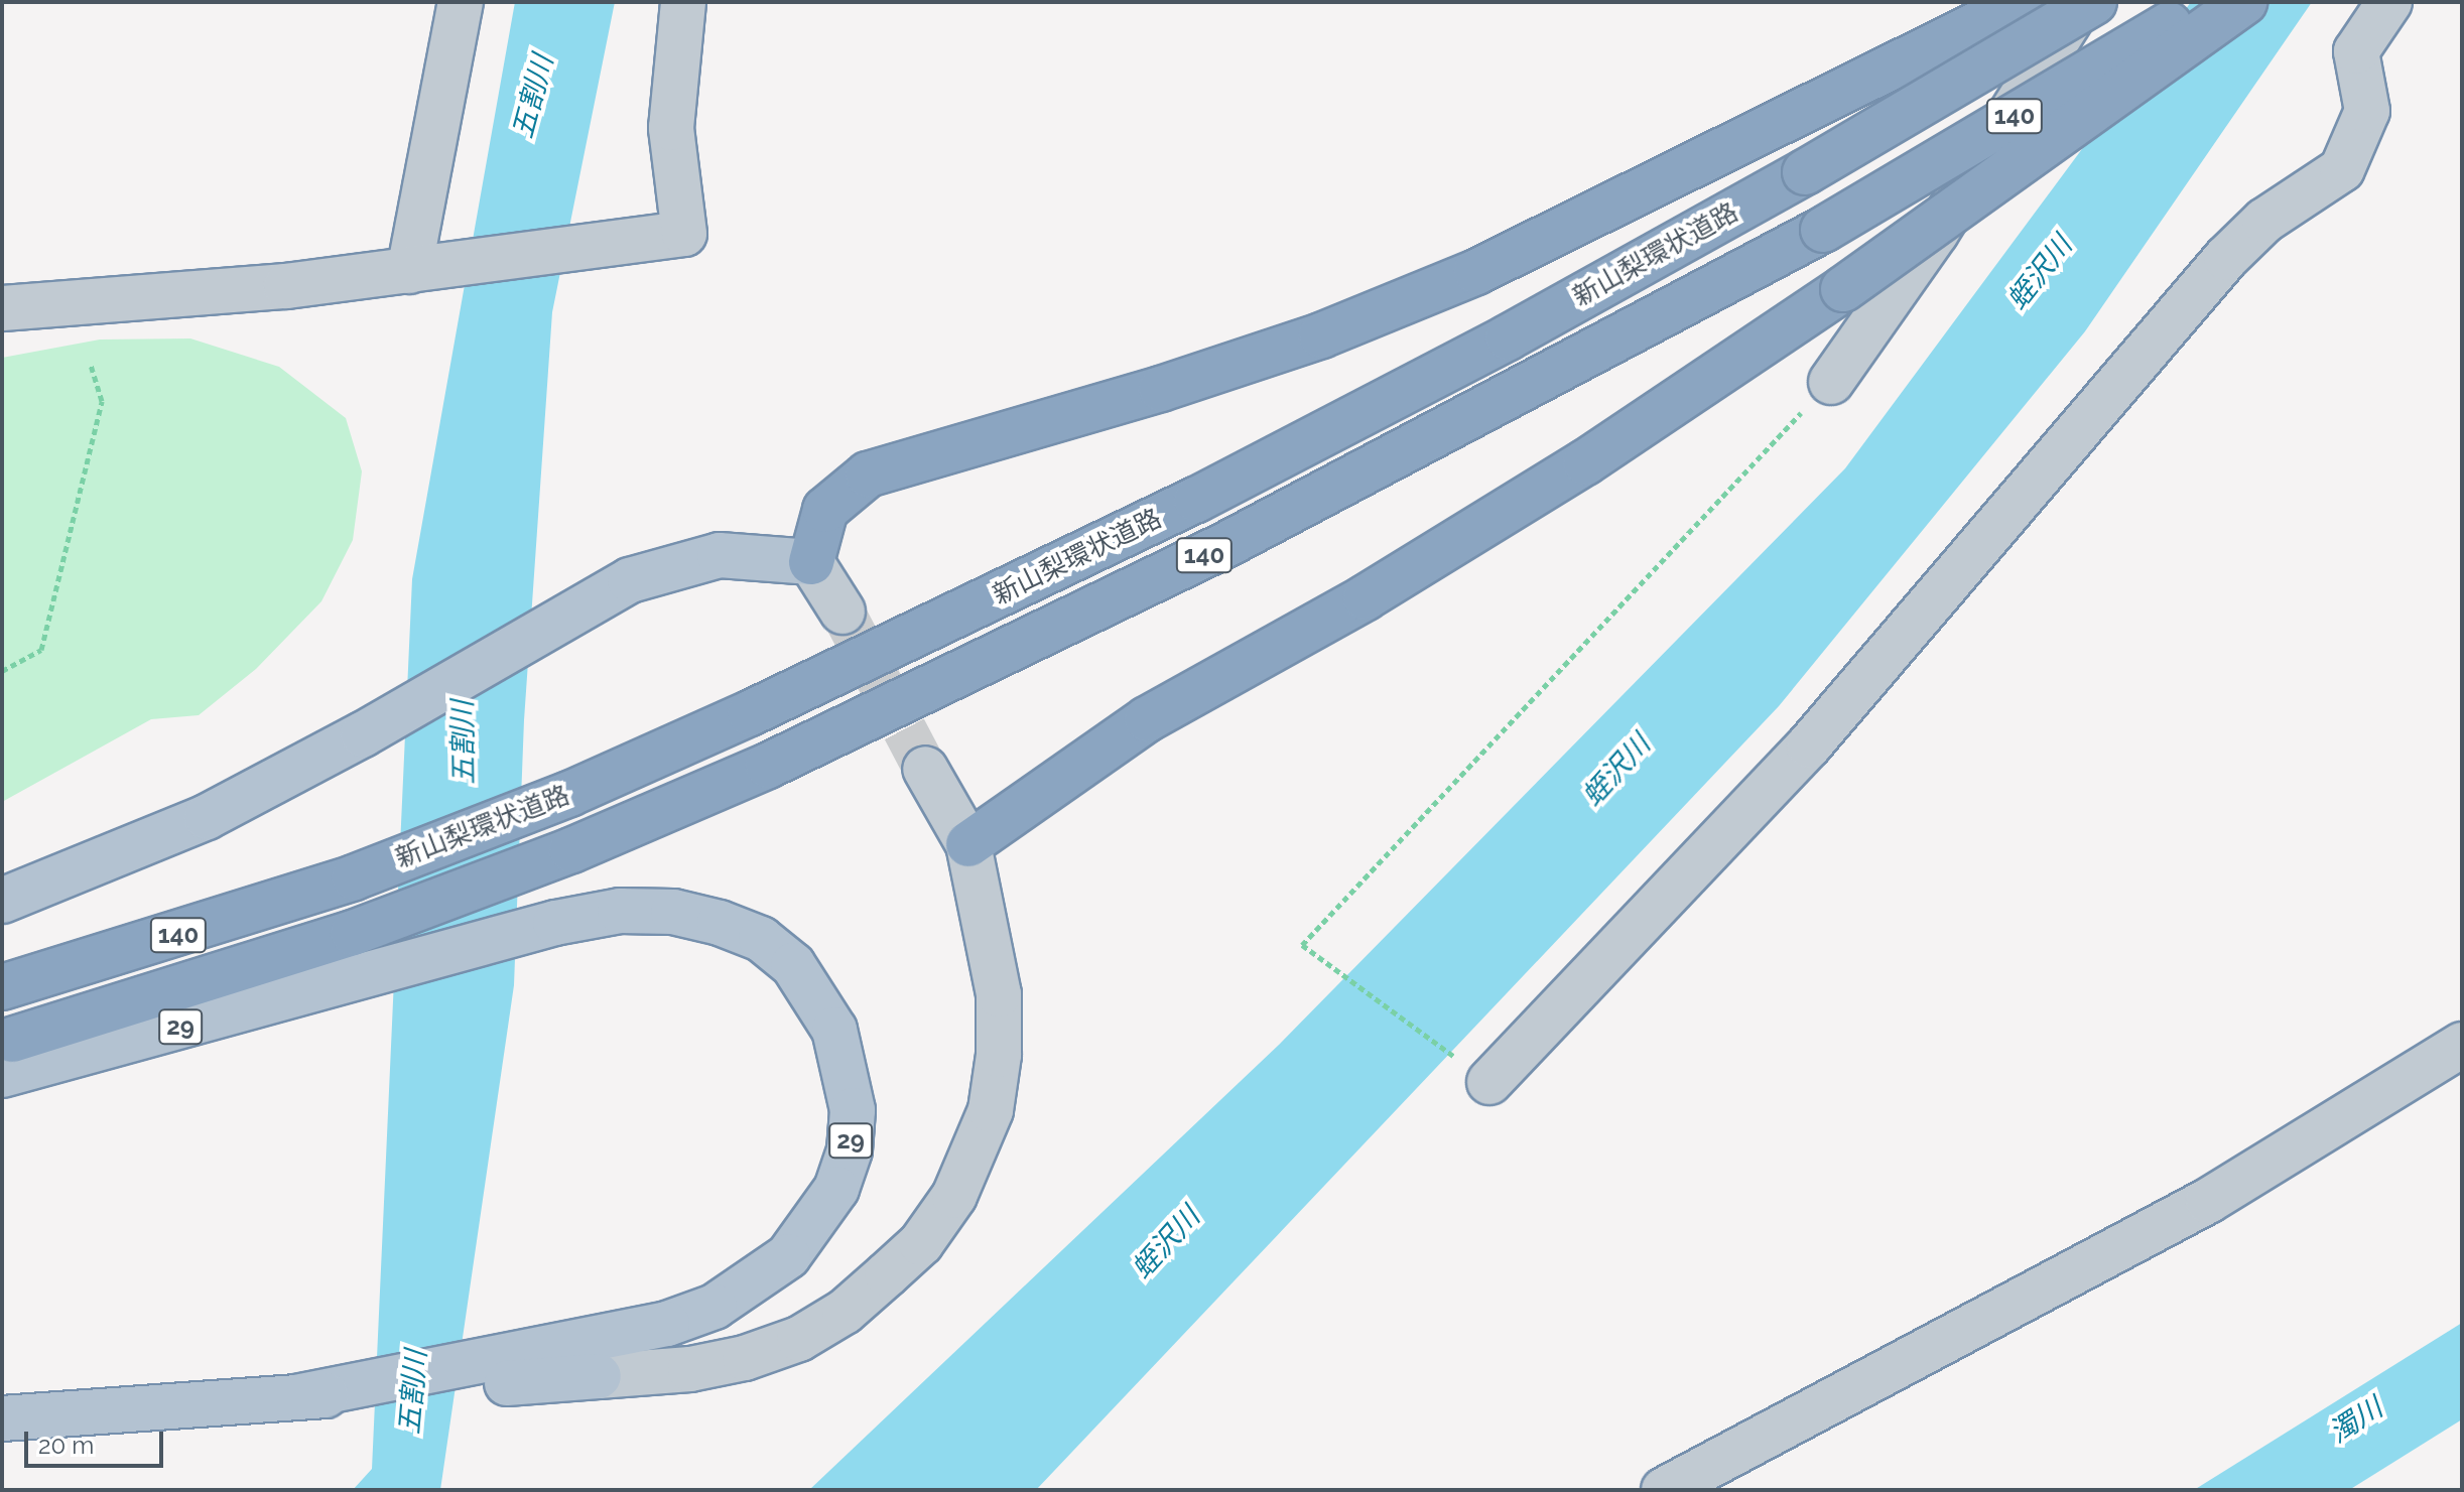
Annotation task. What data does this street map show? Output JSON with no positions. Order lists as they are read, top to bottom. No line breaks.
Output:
{"streets":{"highway":["140","新山梨環状道路"],"main road":["29"]},"crossings":[["新山梨環状道路","29"]],"water":["五割川","蛭沢川","濁川"],"scale_bar":"20 m"}
